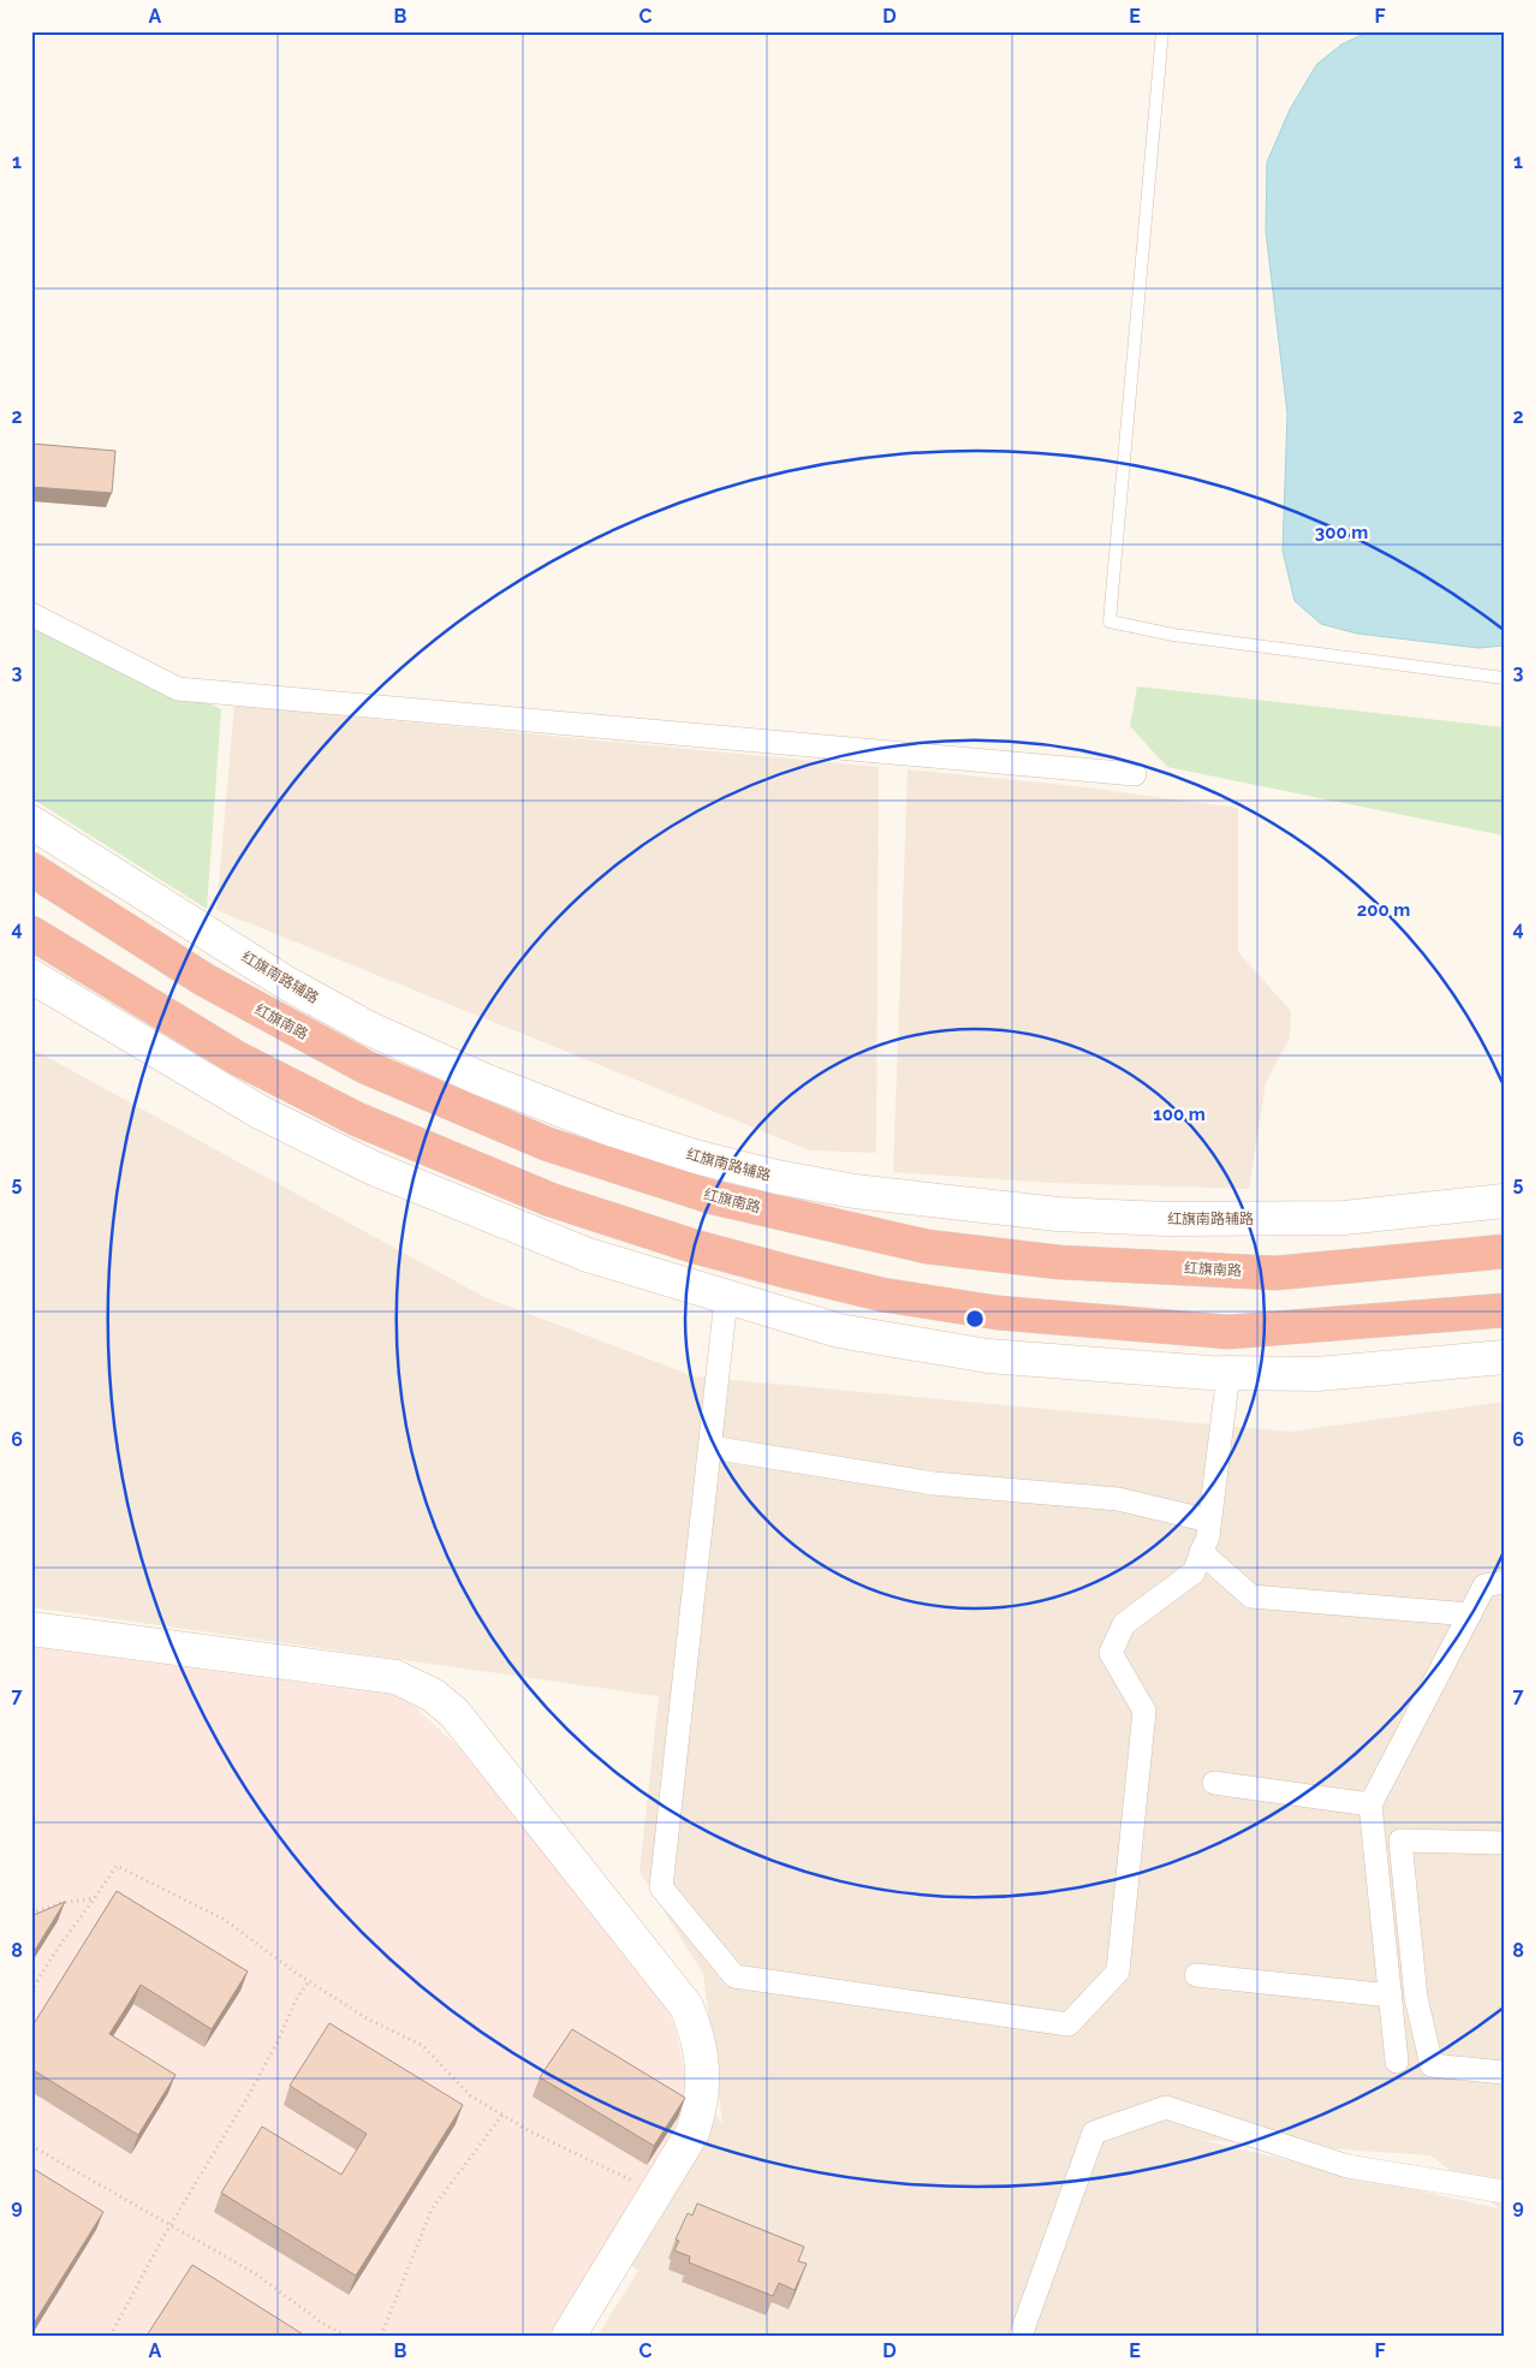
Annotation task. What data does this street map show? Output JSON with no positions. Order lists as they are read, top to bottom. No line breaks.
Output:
{"streets":{"highway":["红旗南路"],"main road":["红旗南路辅路"]},"grid":{"columns":["A","B","C","D","E","F"],"rows":["1","2","3","4","5","6","7","8","9"]},"rings":["300 m","200 m","100 m"]}
